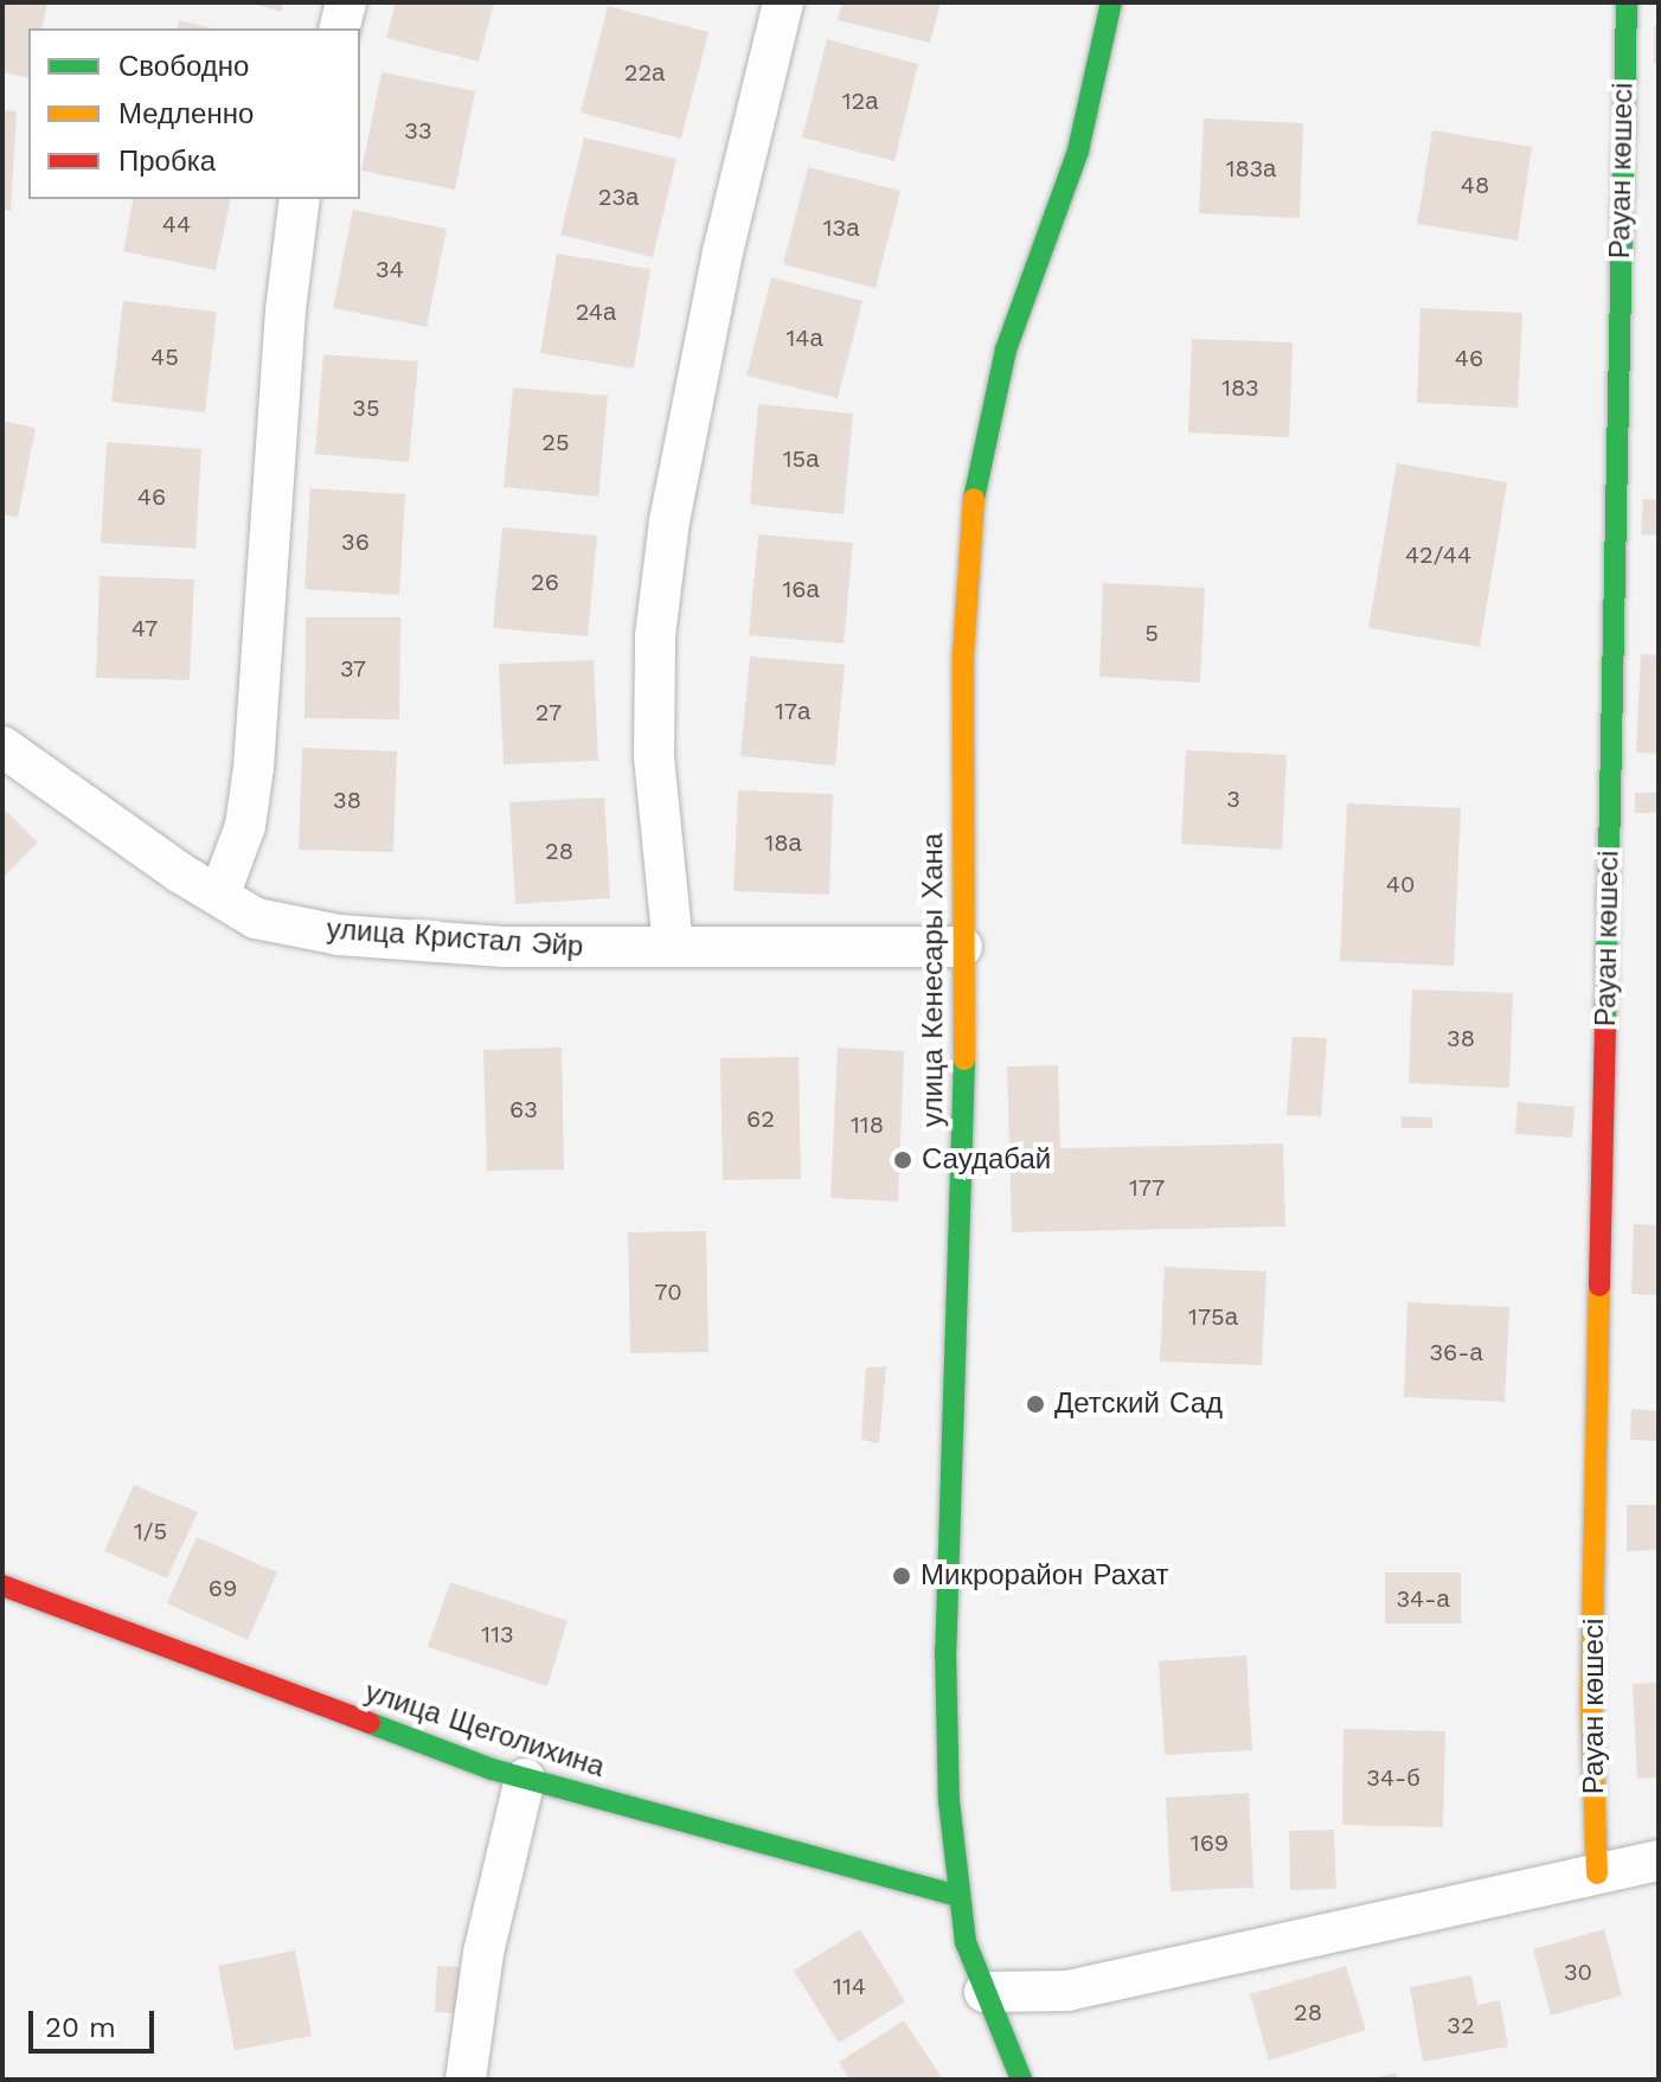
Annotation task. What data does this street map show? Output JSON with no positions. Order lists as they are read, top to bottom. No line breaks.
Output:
{"streets":{"street":["Рауан көшесі","улица Кристал Эйр","улица Кенесары Хана","улица Щеголихина"]},"crossings":[["улица Кристал Эйр","улица Кенесары Хана"],["улица Кенесары Хана","улица Щеголихина"]],"places":["Саудабай","Детский Сад","Микрорайон Рахат"],"house_numbers":["22а","12а","33","183а","48","23а","44","13а","34","24а","14а","45","46","183","35","25","15а","46","36","42/44","26","16а","47","5","37","17а","27","3","38","18а","28","40","38","63","62","118","177","70","175а","36-а","1/5","69","34-а","113","34-б","169","30","114","28","32"],"legend":["Свободно","Медленно","Пробка"],"scale_bar":"20 m"}
